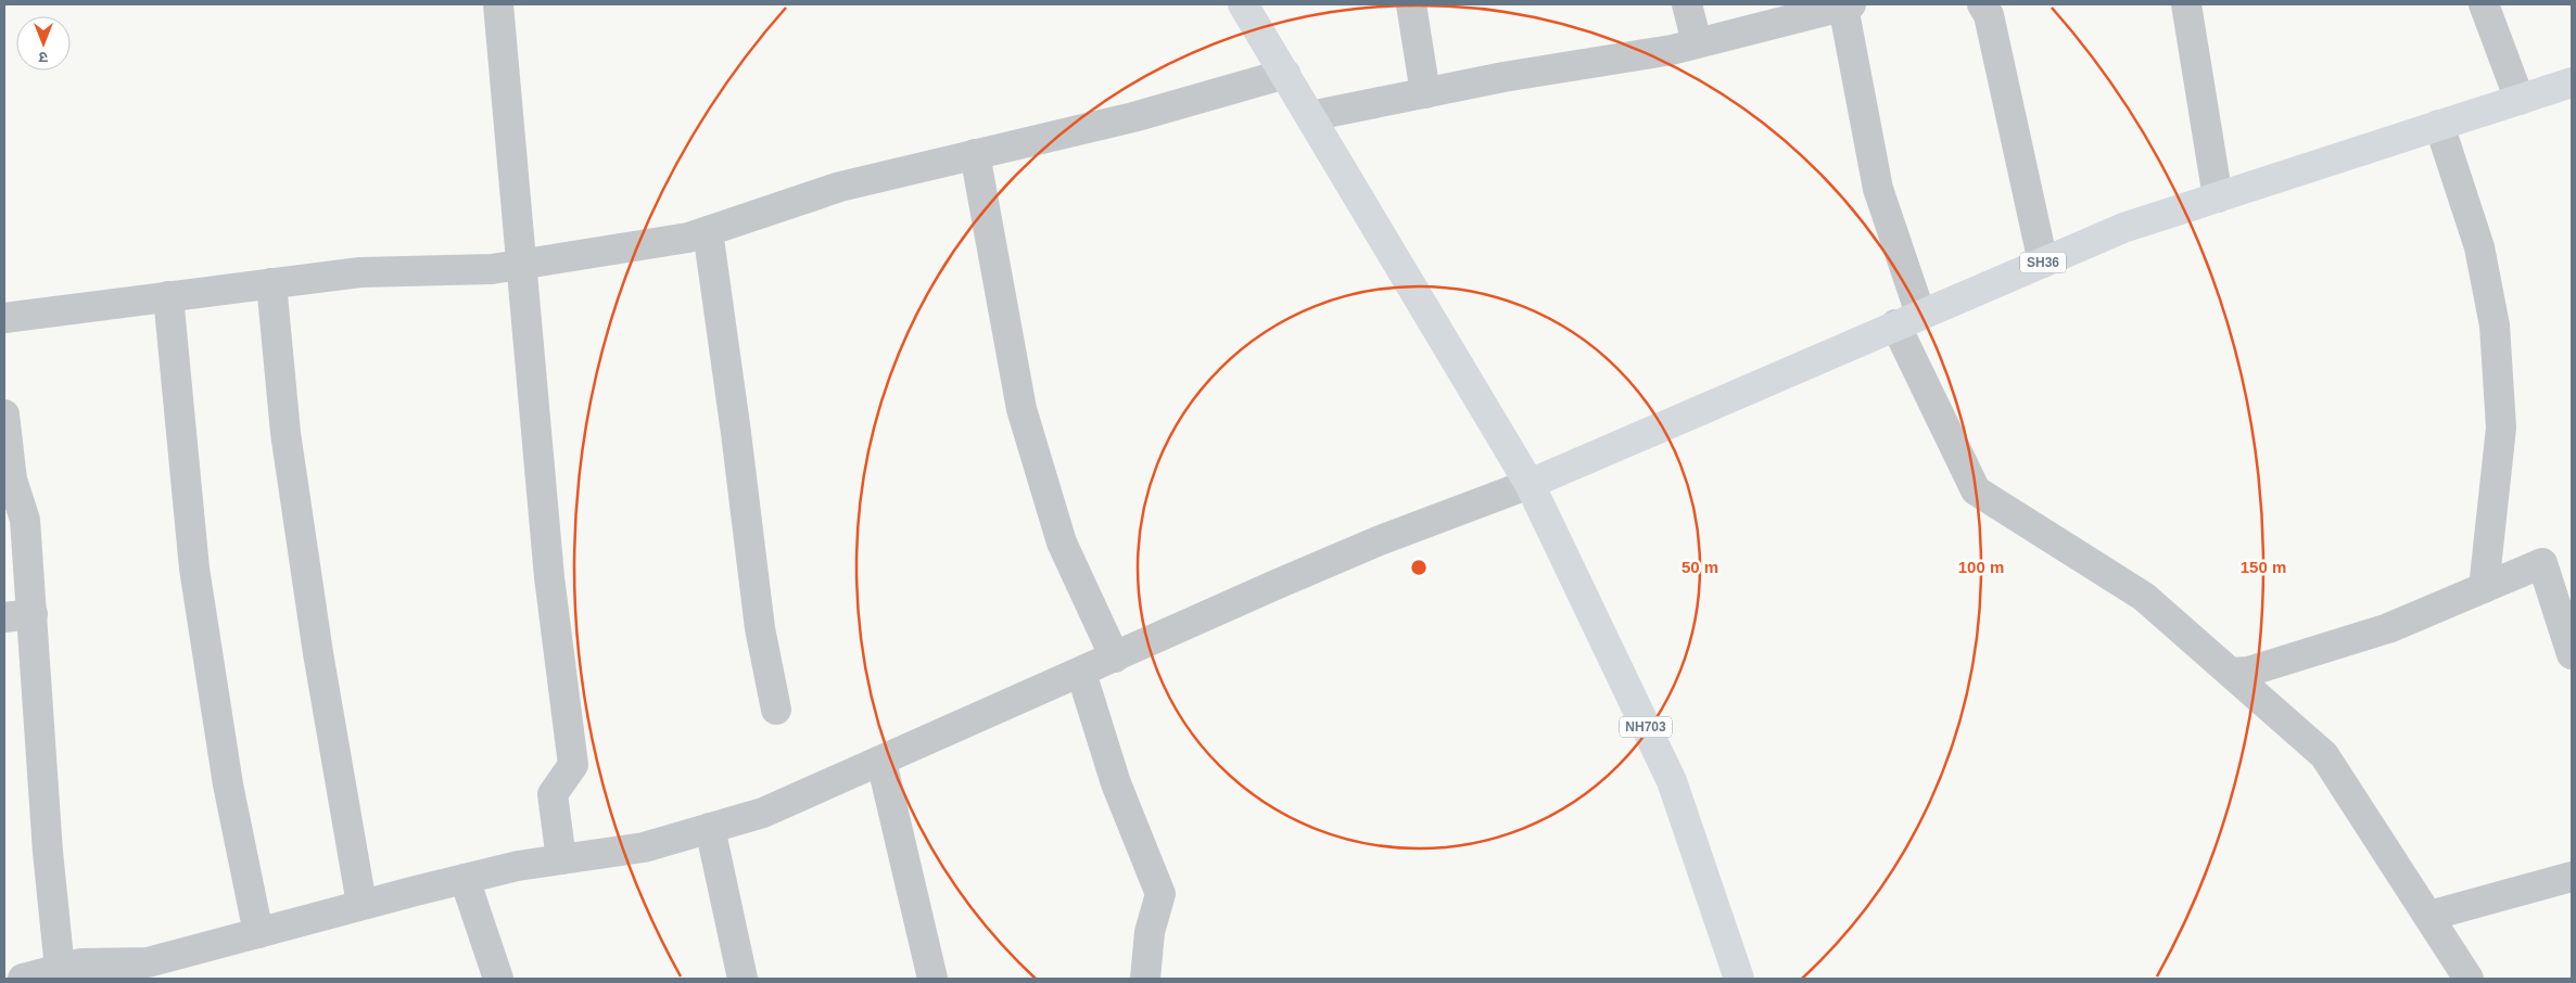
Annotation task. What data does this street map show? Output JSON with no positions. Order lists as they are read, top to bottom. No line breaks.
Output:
{"streets":{"main road":["SH36","NH703"]},"crossings":[["SH36","NH703"]],"north":"bottom","rings":["50 m","100 m","150 m"]}
